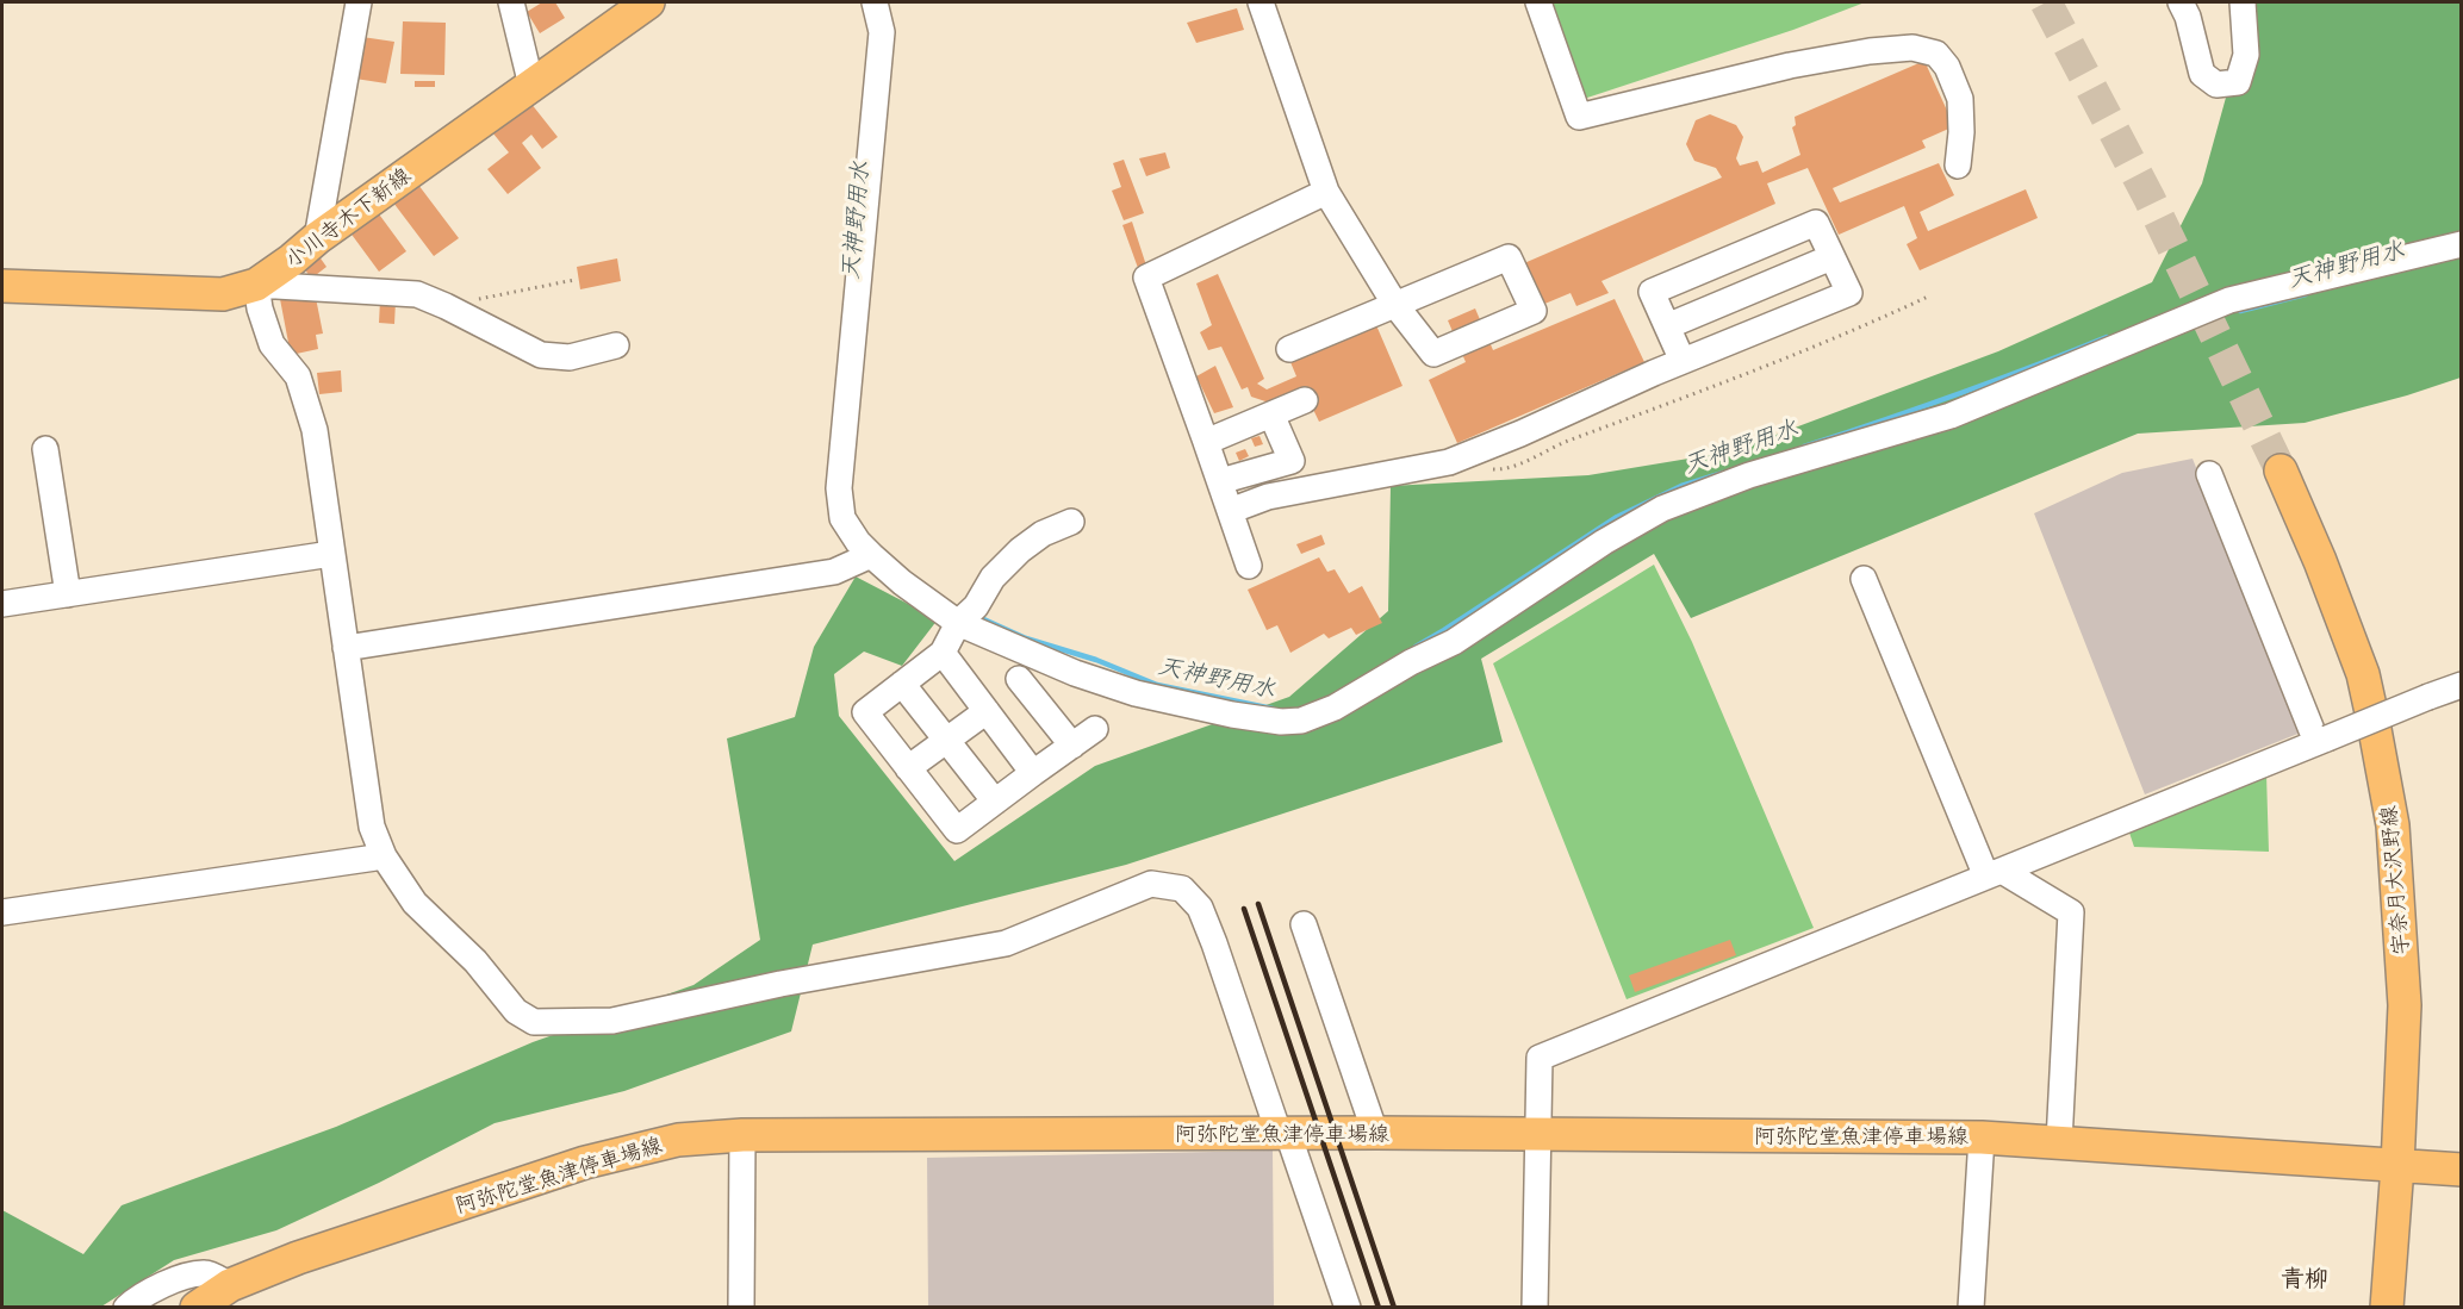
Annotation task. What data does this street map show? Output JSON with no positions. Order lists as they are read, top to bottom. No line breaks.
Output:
{"streets":{"main road":["小川寺木下新線","宇奈月大沢野線","阿弥陀堂魚津停車場線"]},"crossings":[["宇奈月大沢野線","阿弥陀堂魚津停車場線"]],"districts":["青柳"],"water":["天神野用水"]}
